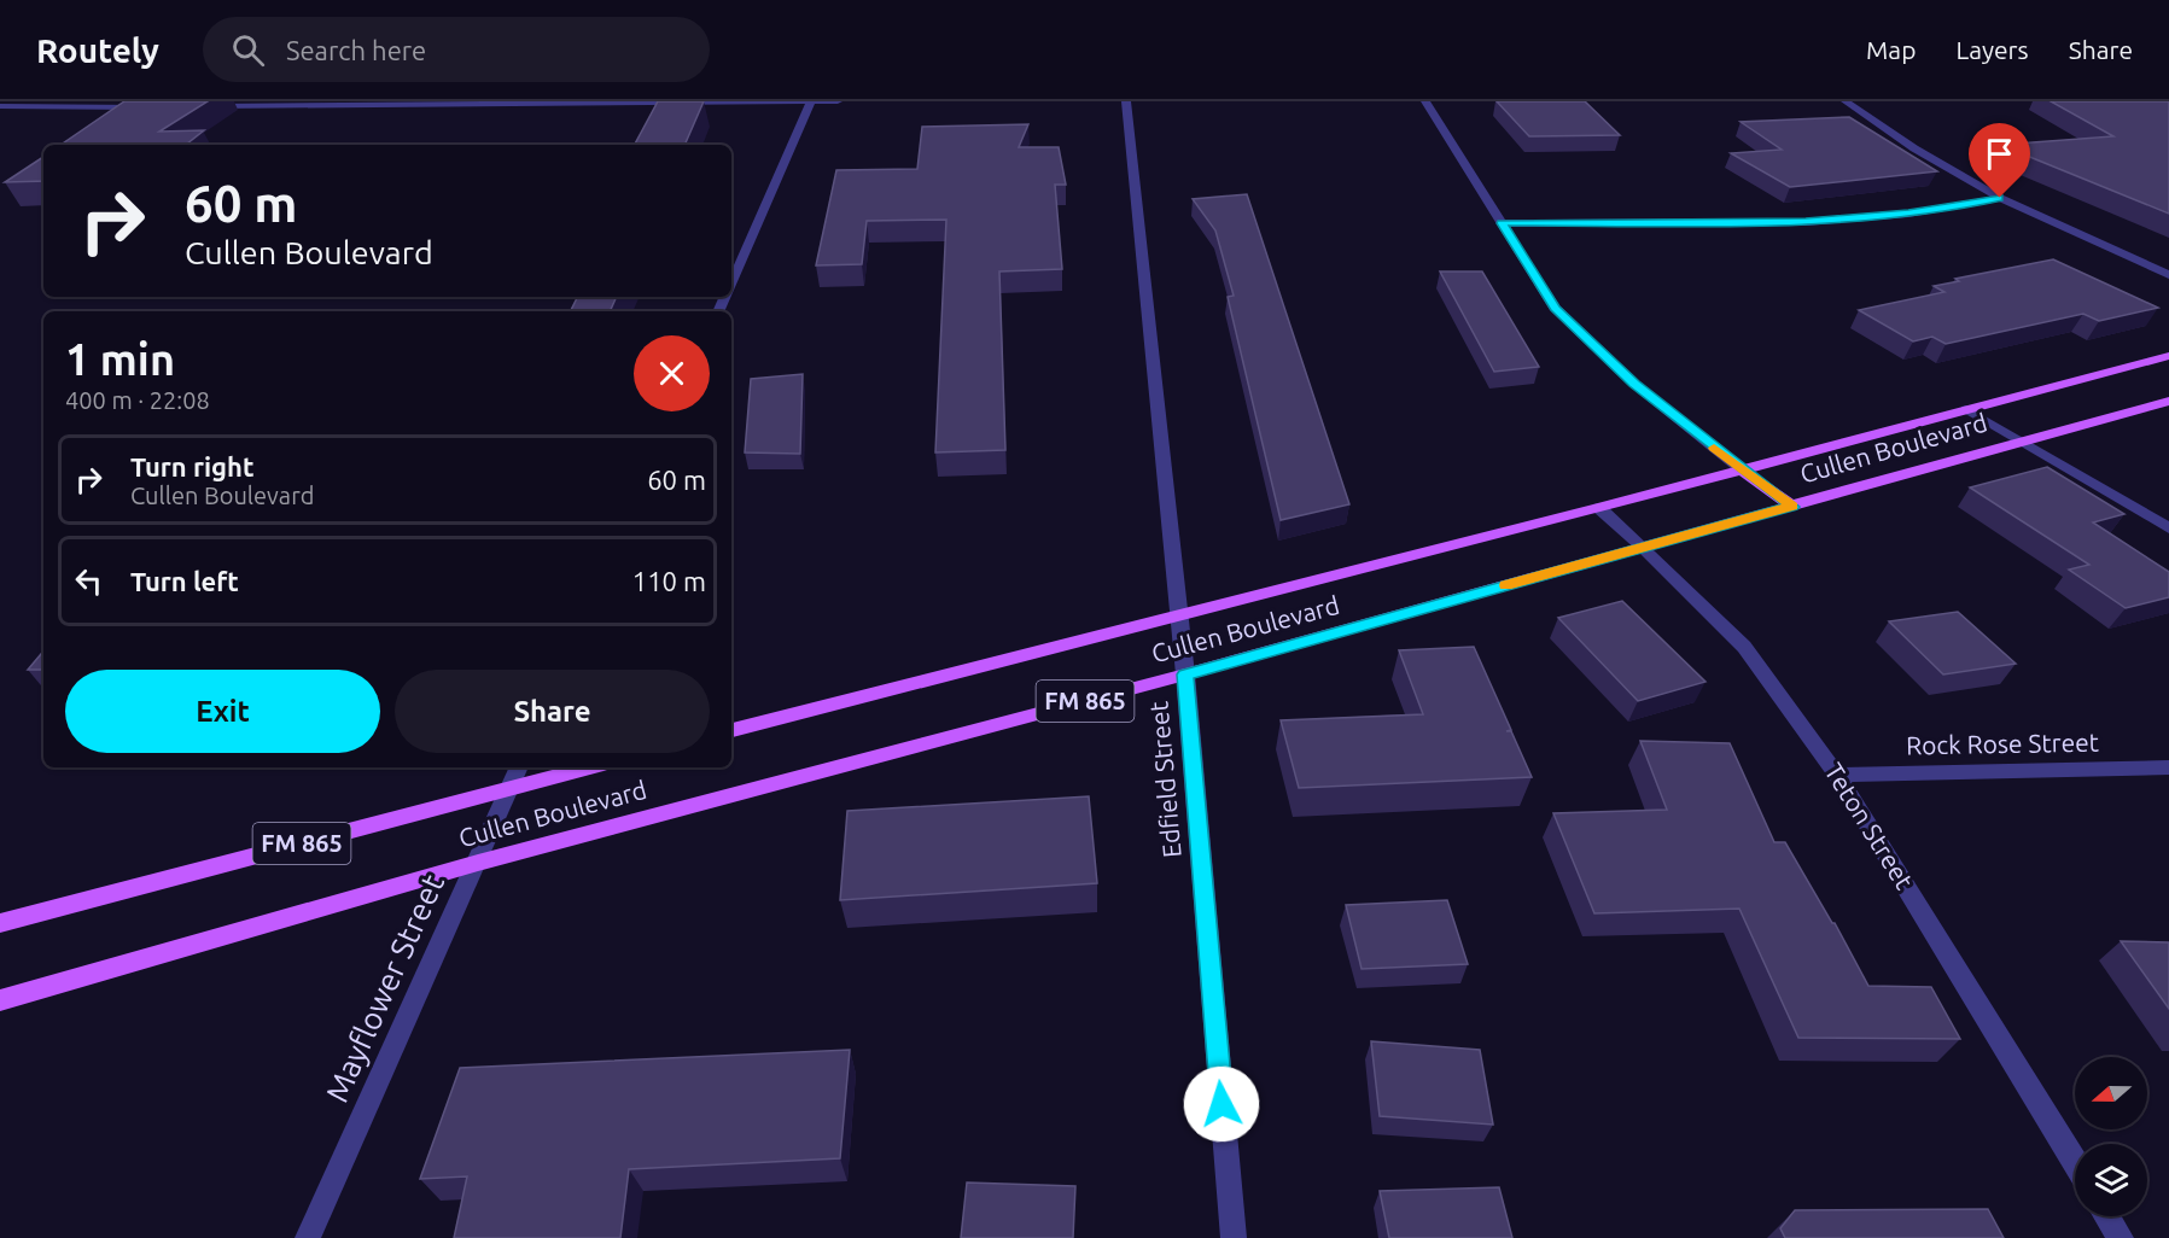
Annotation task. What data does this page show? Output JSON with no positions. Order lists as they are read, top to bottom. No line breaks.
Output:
{"streets":{"main road":["Cullen Boulevard","FM 865"],"street":["Rock Rose Street","Edfield Street","Teton Street","Mayflower Street"]},"crossings":[["Cullen Boulevard","Edfield Street"],["Cullen Boulevard","Teton Street"],["Cullen Boulevard","Mayflower Street"],["Rock Rose Street","Teton Street"]],"north":"left","page":{"header":"Routely","search":"Search here","nav":["Map","Layers","Share"],"turn":["60 m","Cullen Boulevard"],"heading":["1 min","400 m · 22:08"],"list":[{"name":"Turn right","note":"Cullen Boulevard","value":"60 m"},{"name":"Turn left","value":"110 m"}],"buttons":["Exit","Share"]}}
